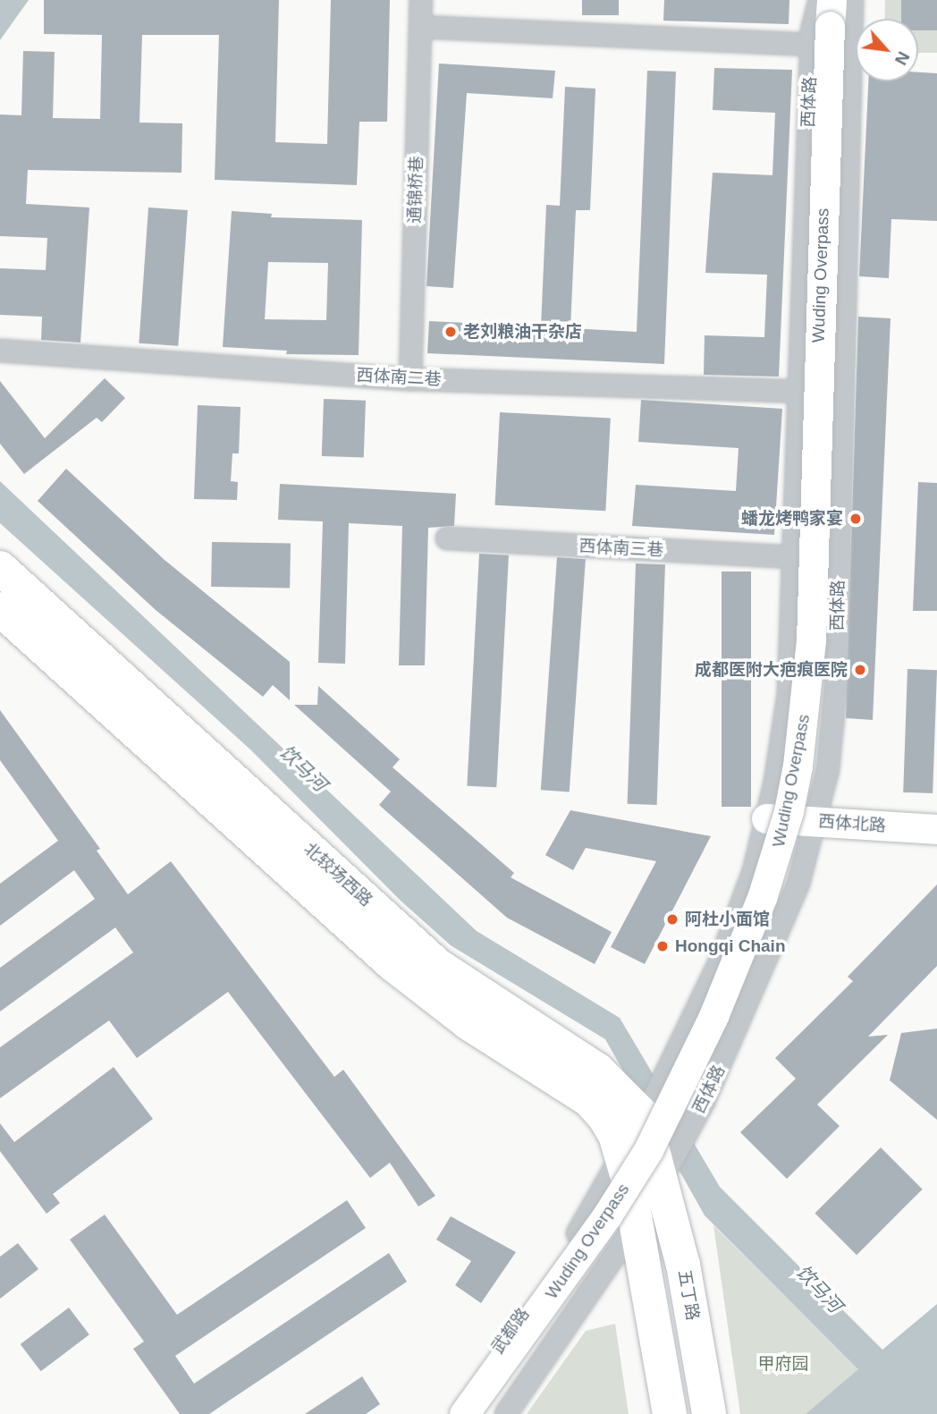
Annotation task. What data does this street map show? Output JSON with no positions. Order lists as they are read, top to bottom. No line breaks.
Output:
{"streets":{"main road":["北较场西路","五丁路"],"street":["西体路","通锦桥巷","Wuding Overpass","西体南二巷","西体南三巷","西体北路","武都路"]},"crossings":[["西体路","Wuding Overpass"],["西体路","西体南二巷"],["西体路","西体南三巷"],["西体路","西体北路"],["西体路","北较场西路"],["西体路","五丁路"],["西体路","武都路"],["通锦桥巷","西体南二巷"],["北较场西路","五丁路"],["北较场西路","武都路"]],"water":["饮马河"],"parks":["甲府园"],"places":["老刘粮油干杂店","蟠龙烤鸭家宴","成都医附大疤痕医院","阿杜小面馆","Hongqi Chain"],"north":"bottom right"}
